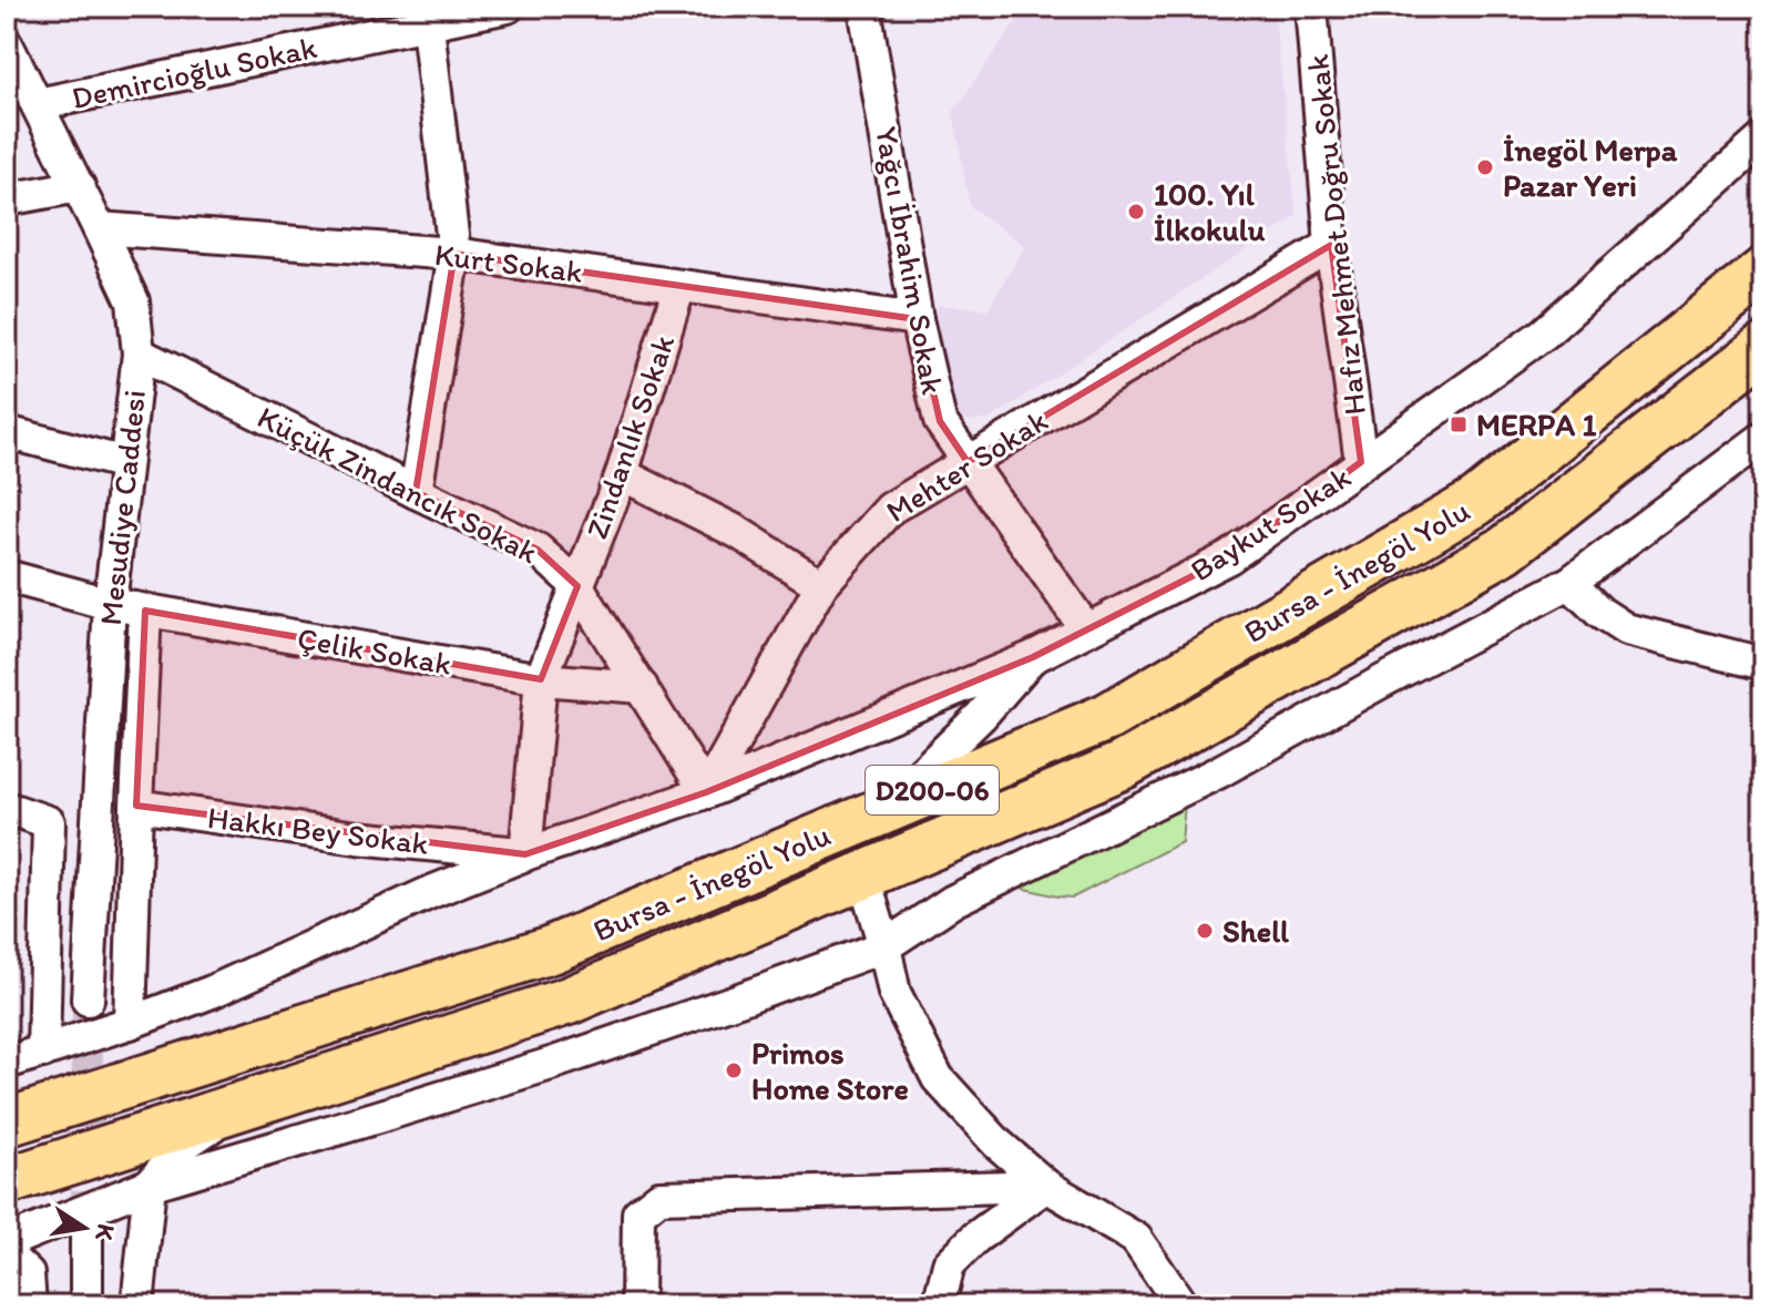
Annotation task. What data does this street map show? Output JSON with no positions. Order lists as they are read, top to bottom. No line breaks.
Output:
{"streets":{"highway":["Bursa - İnegöl Yolu","D200-06"],"street":["Demircioğlu Sokak","Hafız Mehmet Doğru Sokak","Yağcı İbrahim Sokak","Kurt Sokak","Zindanlık Sokak","Mehter Sokak","Küçük Zindancık Sokak","Mesudiye Caddesi","Baykut Sokak","Çelik Sokak","Hakkı Bey Sokak"]},"crossings":[["Demircioğlu Sokak","Mesudiye Caddesi"],["Hafız Mehmet Doğru Sokak","Mehter Sokak"],["Hafız Mehmet Doğru Sokak","Baykut Sokak"],["Yağcı İbrahim Sokak","Kurt Sokak"],["Yağcı İbrahim Sokak","Mehter Sokak"],["Yağcı İbrahim Sokak","Baykut Sokak"],["Kurt Sokak","Zindanlık Sokak"],["Kurt Sokak","Mesudiye Caddesi"],["Zindanlık Sokak","Küçük Zindancık Sokak"],["Zindanlık Sokak","Çelik Sokak"],["Zindanlık Sokak","Hakkı Bey Sokak"],["Mehter Sokak","Küçük Zindancık Sokak"],["Mehter Sokak","Baykut Sokak"],["Mehter Sokak","Hakkı Bey Sokak"],["Küçük Zindancık Sokak","Mesudiye Caddesi"],["Küçük Zindancık Sokak","Baykut Sokak"],["Küçük Zindancık Sokak","Çelik Sokak"],["Küçük Zindancık Sokak","Hakkı Bey Sokak"],["Mesudiye Caddesi","Çelik Sokak"],["Baykut Sokak","Hakkı Bey Sokak"]],"places":{"other":["İnegöl Merpa Pazar Yeri","100. Yıl İlkokulu","Shell","Primos Home Store"],"transit":["MERPA 1"]},"north":"right"}
